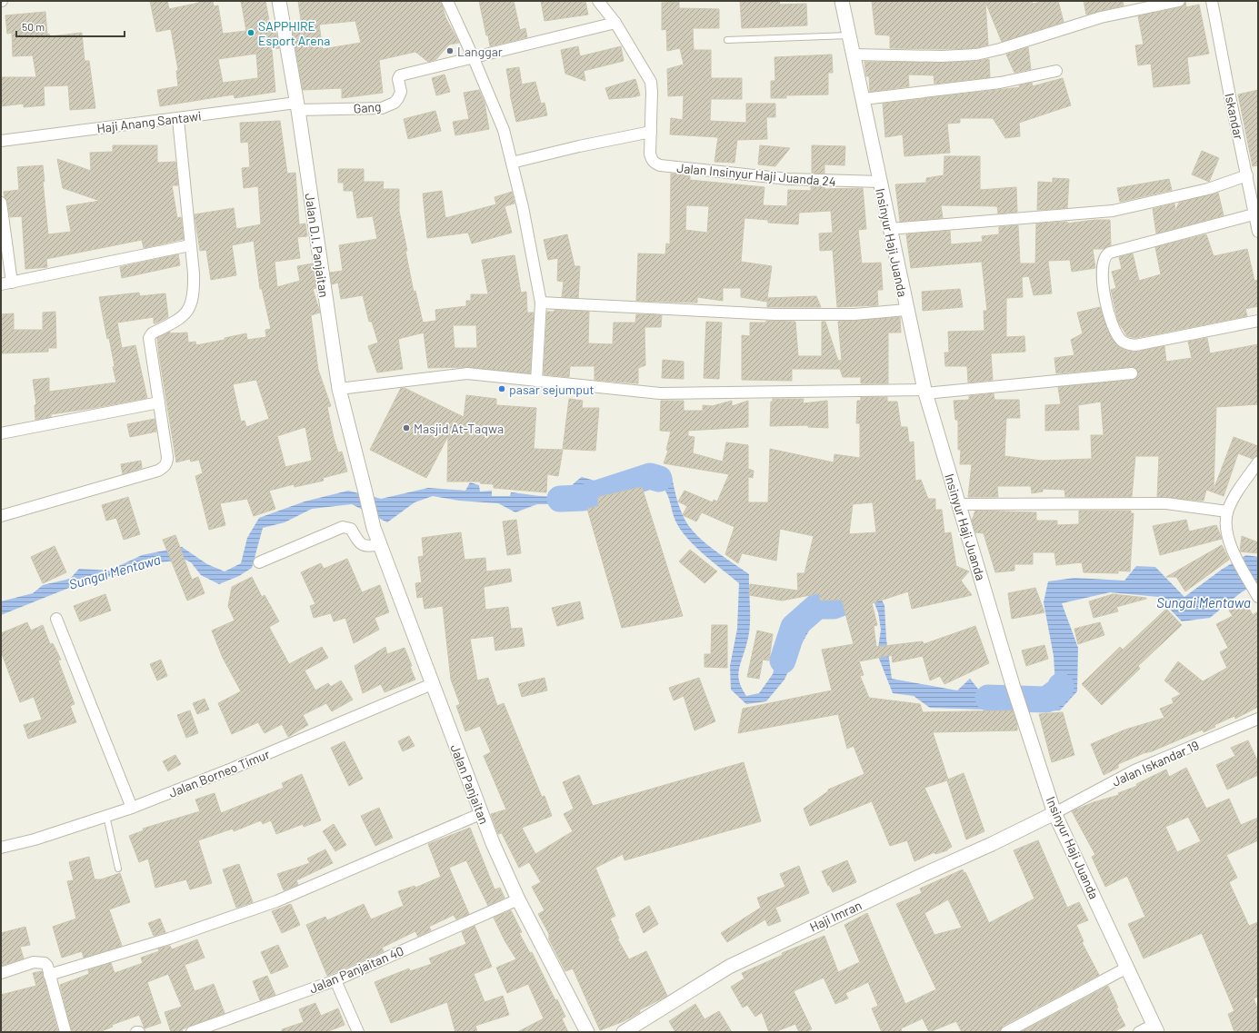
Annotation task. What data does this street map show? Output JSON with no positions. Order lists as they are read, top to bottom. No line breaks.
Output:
{"streets":{"street":["Gang","Iskandar","Haji Anang Santawi","Jalan Insinyur Haji Juanda 24","Insinyur Haji Juanda","Jalan D.I. Panjaitan","Jalan Iskandar 19","Jalan Borneo Timur","Jalan Panjaitan","Haji Imran","Jalan Panjaitan 40"]},"crossings":[["Gang","Haji Anang Santawi"],["Gang","Jalan D.I. Panjaitan"],["Haji Anang Santawi","Jalan D.I. Panjaitan"],["Jalan Insinyur Haji Juanda 24","Insinyur Haji Juanda"],["Insinyur Haji Juanda","Jalan Iskandar 19"],["Insinyur Haji Juanda","Haji Imran"],["Jalan D.I. Panjaitan","Jalan Panjaitan"],["Jalan Iskandar 19","Haji Imran"],["Jalan Borneo Timur","Jalan Panjaitan"],["Jalan Panjaitan","Jalan Panjaitan 40"]],"water":["Sungai Mentawa"],"places":["SAPPHIRE Esport Arena","Langgar","pasar sejumput","Masjid At-Taqwa"],"scale_bar":"50 m"}
